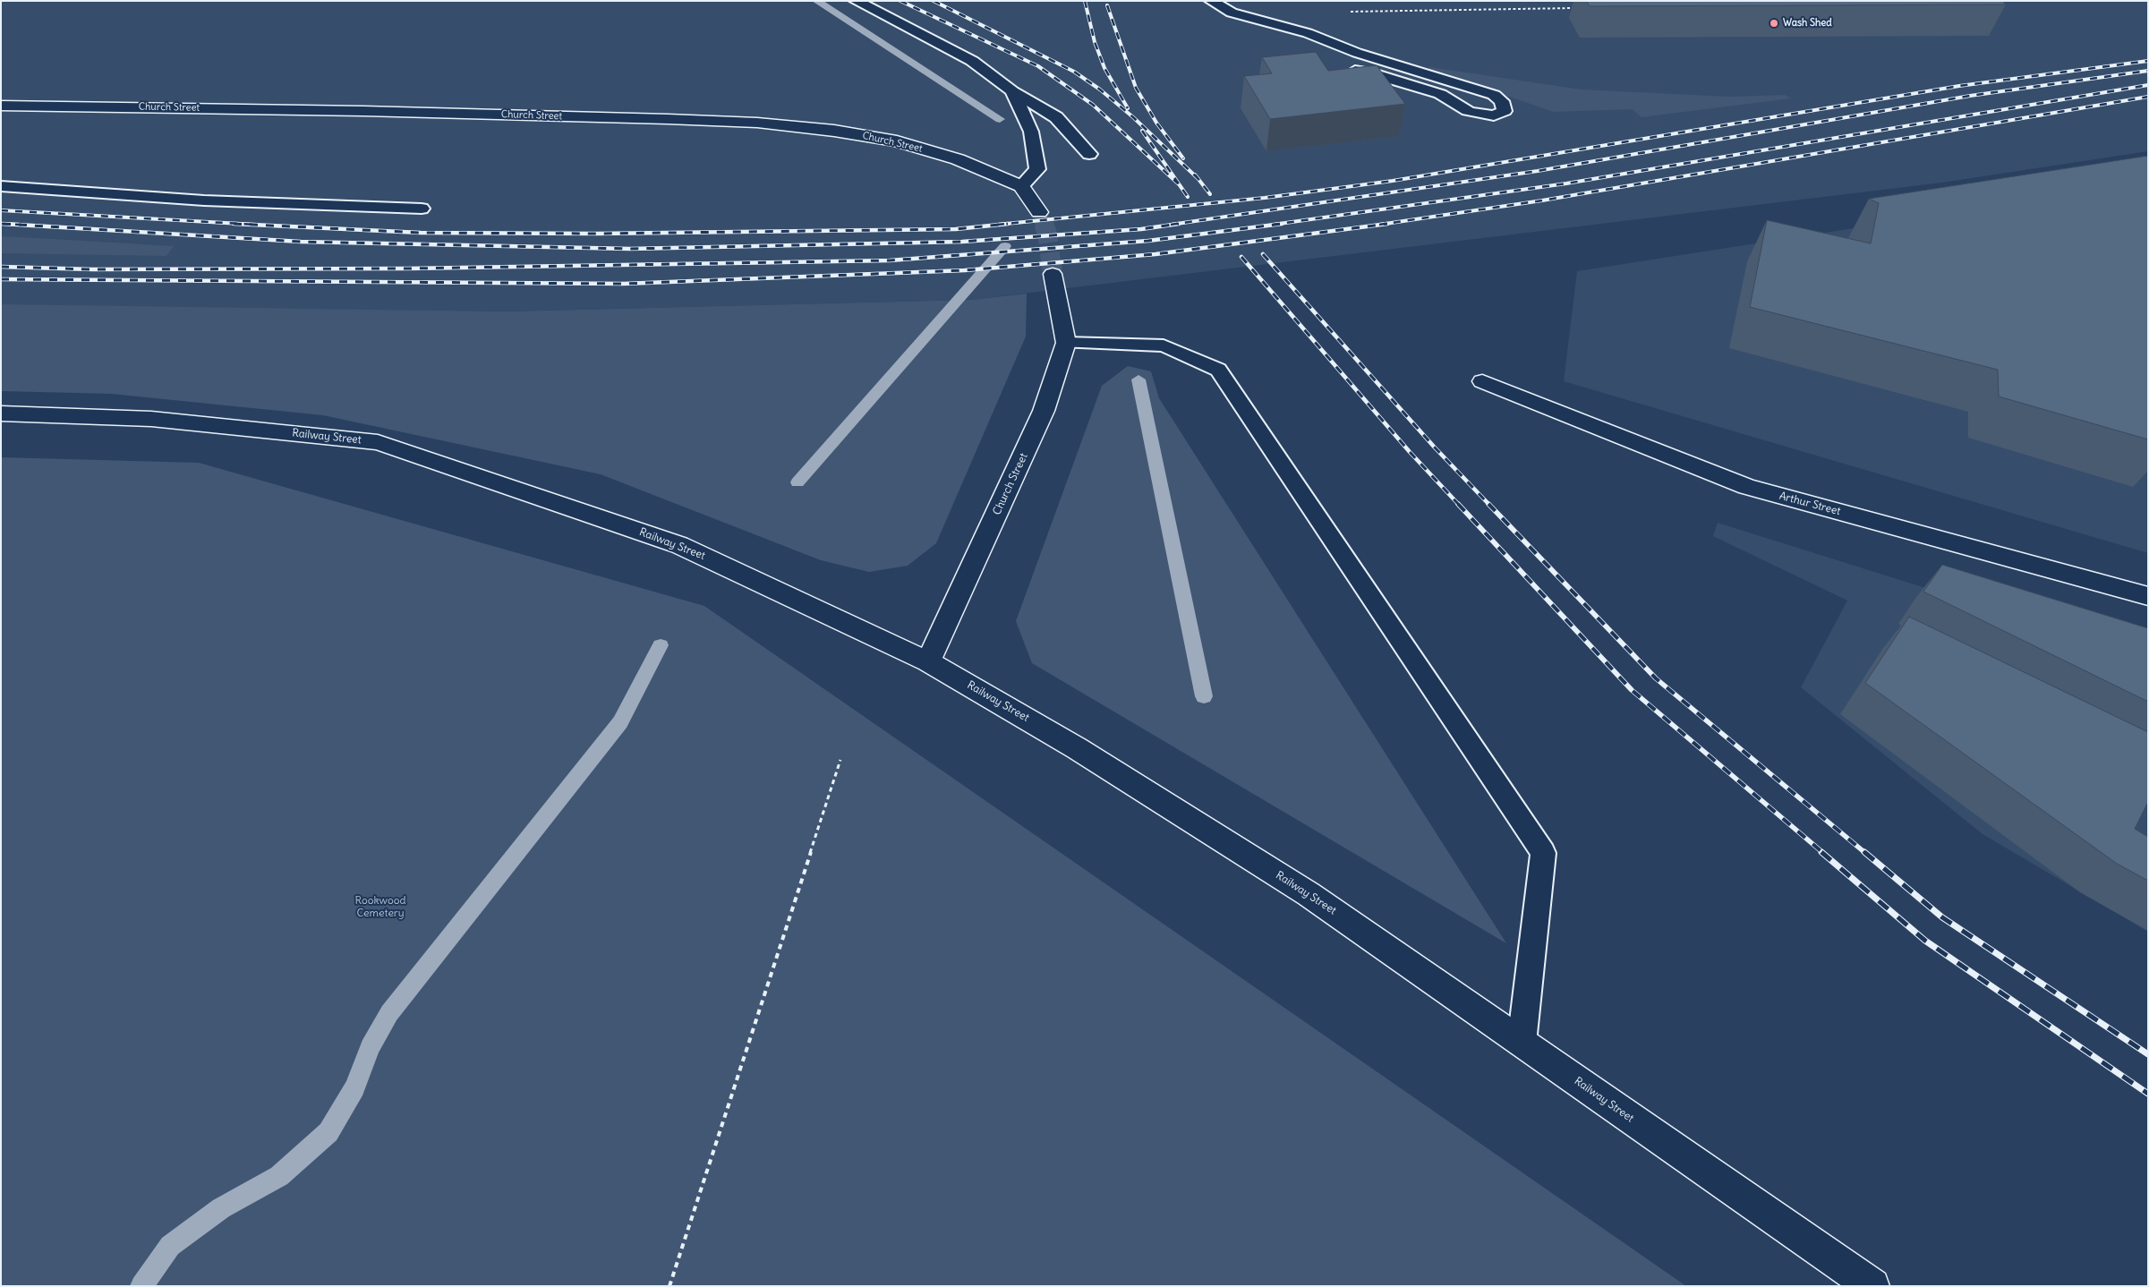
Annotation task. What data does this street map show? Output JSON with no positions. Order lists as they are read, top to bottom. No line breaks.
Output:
{"streets":{"main road":["Church Street","Railway Street","Arthur Street"]},"crossings":[["Church Street","Railway Street"]],"parks":["Rookwood Cemetery"],"places":["Wash Shed"]}
